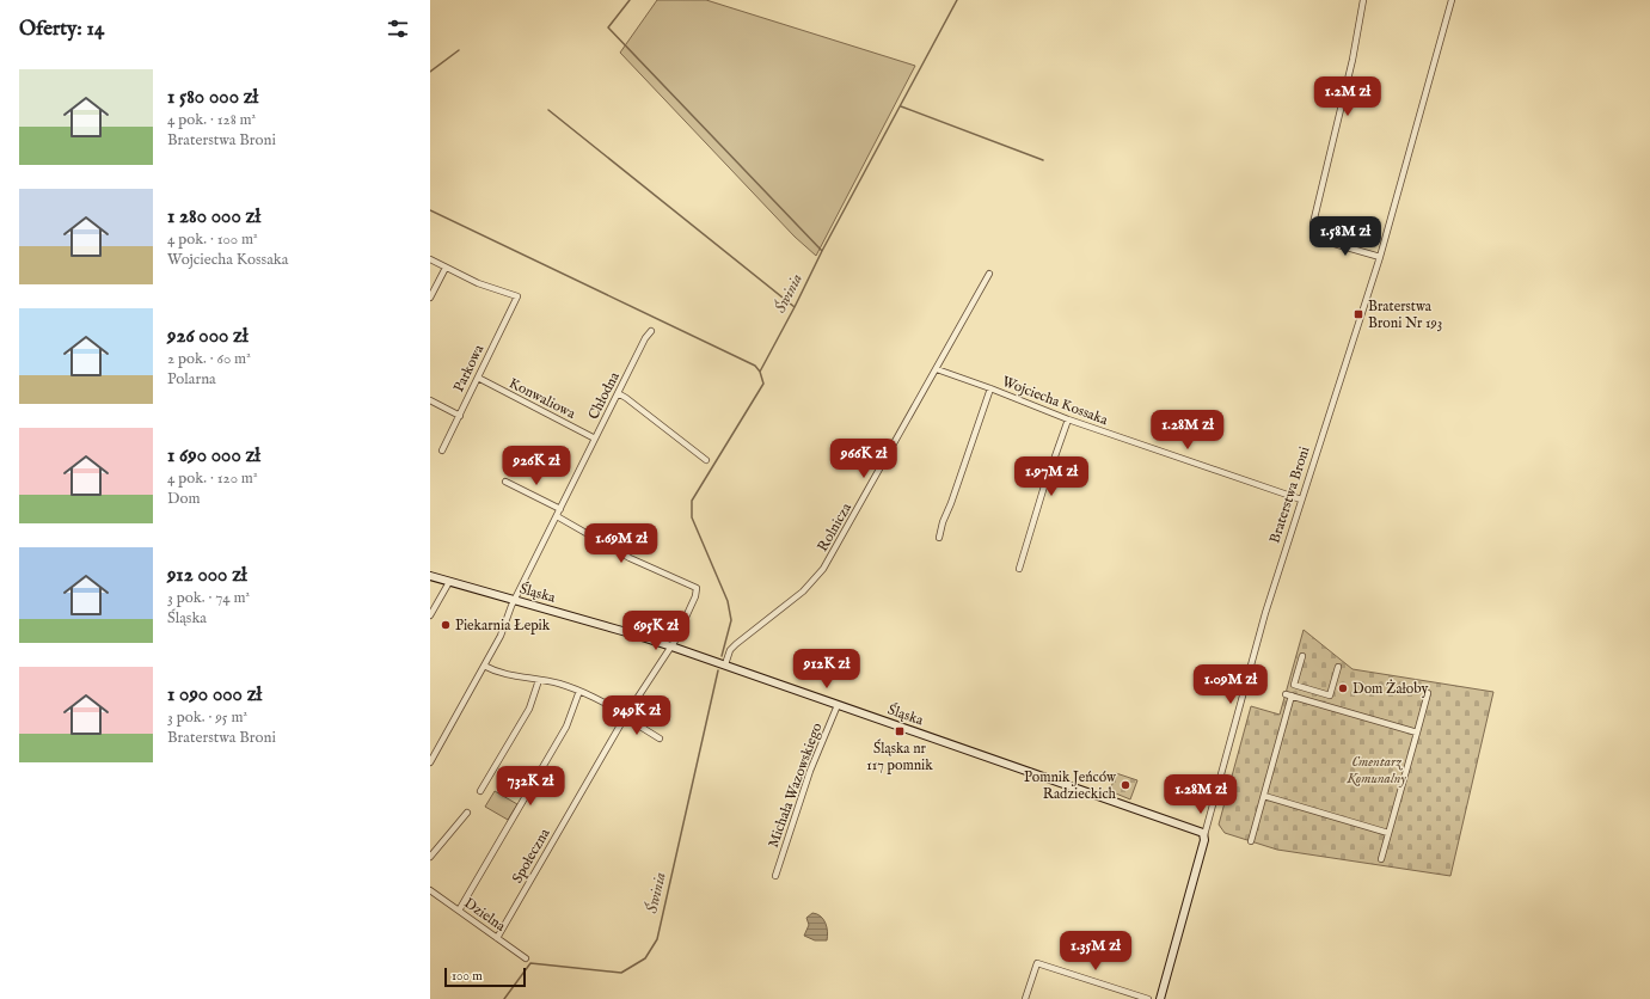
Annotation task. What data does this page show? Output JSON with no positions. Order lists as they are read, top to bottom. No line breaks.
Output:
{"streets":{"street":["Parkowa","Chłodna","Konwaliowa","Wojciecha Kossaka","Braterstwa Broni","Rolnicza","Śląska","Michała Wazowskiego","Społeczna","Dzielna"]},"crossings":[["Parkowa","Konwaliowa"],["Chłodna","Konwaliowa"],["Chłodna","Śląska"],["Chłodna","Społeczna"],["Wojciecha Kossaka","Braterstwa Broni"],["Wojciecha Kossaka","Rolnicza"],["Braterstwa Broni","Śląska"],["Rolnicza","Śląska"],["Śląska","Michała Wazowskiego"],["Śląska","Społeczna"],["Społeczna","Dzielna"]],"water":["Świnia"],"parks":["Cmentarz Komunalny"],"places":{"transit":["Braterstwa Broni Nr 193","Śląska nr 117 pomnik"],"other":["Piekarnia Łepik","Dom Żałoby","Pomnik Jeńców Radzieckich"]},"scale_bar":"100 m","page":{"heading":"Oferty: 14","list":[{"name":"1 580 000 zł","note":"4 pok. · 128 m² · Braterstwa Broni"},{"name":"1 280 000 zł","note":"4 pok. · 100 m² · Wojciecha Kossaka"},{"name":"926 000 zł","note":"2 pok. · 60 m² · Polarna"},{"name":"1 690 000 zł","note":"4 pok. · 120 m² · Dom"},{"name":"912 000 zł","note":"3 pok. · 74 m² · Śląska"},{"name":"1 090 000 zł","note":"3 pok. · 95 m² · Braterstwa Broni"}],"price":["1.2M zł","1.58M zł","1.28M zł","966K zł","926K zł","1.97M zł","1.69M zł","695K zł","912K zł","1.09M zł","949K zł","732K zł","1.28M zł","1.35M zł"],"scale":"100 m"}}
